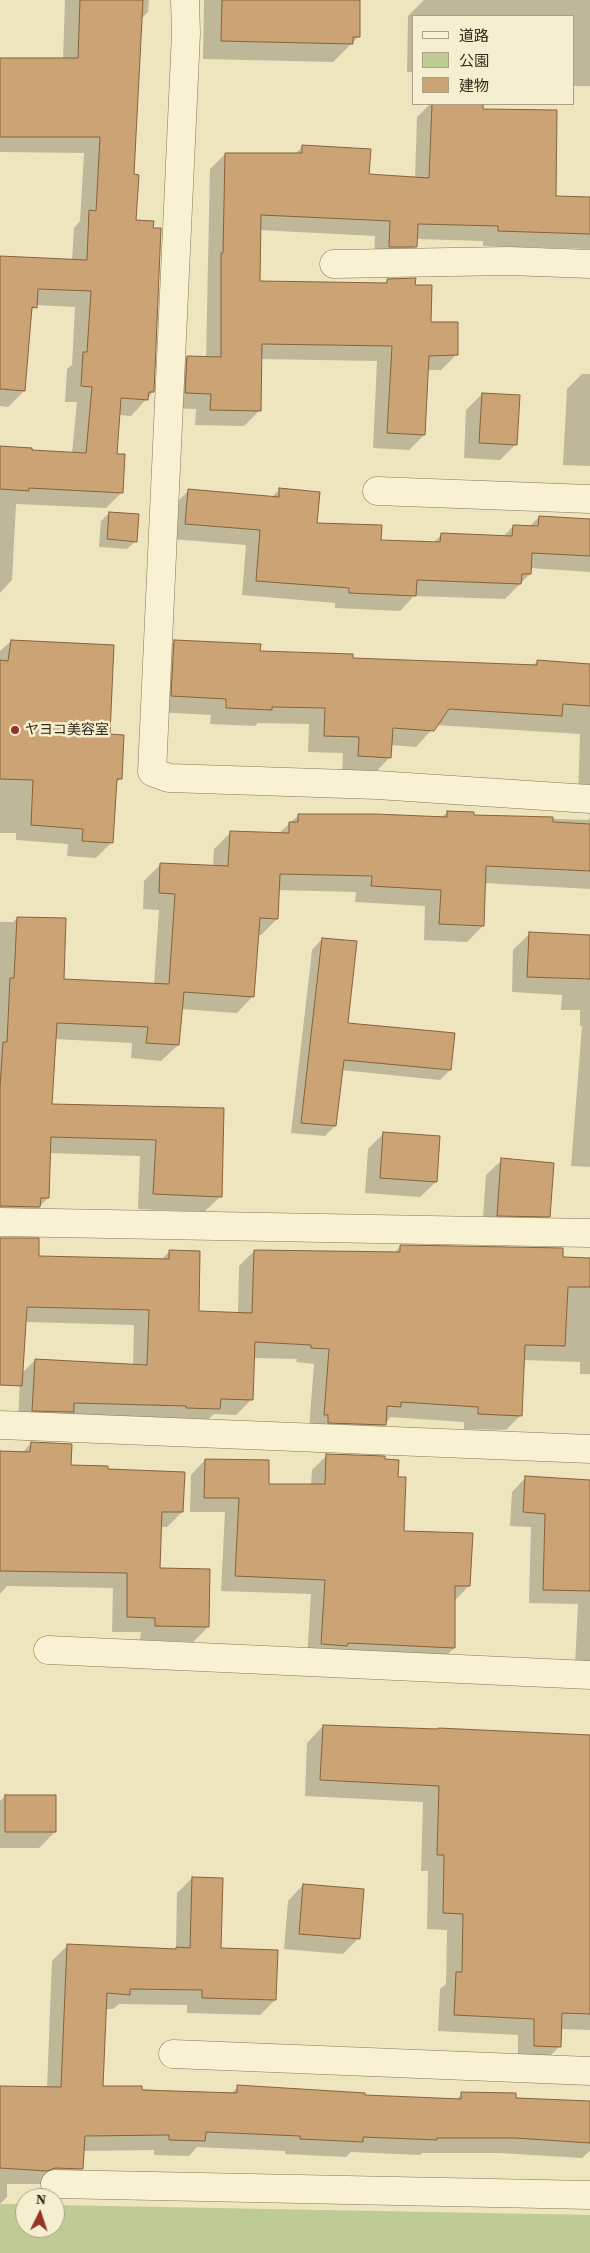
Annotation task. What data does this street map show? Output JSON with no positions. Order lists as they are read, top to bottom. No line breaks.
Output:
{"places":["ヤヨコ美容室"],"legend":["道路","公園","建物"],"north":"top"}
